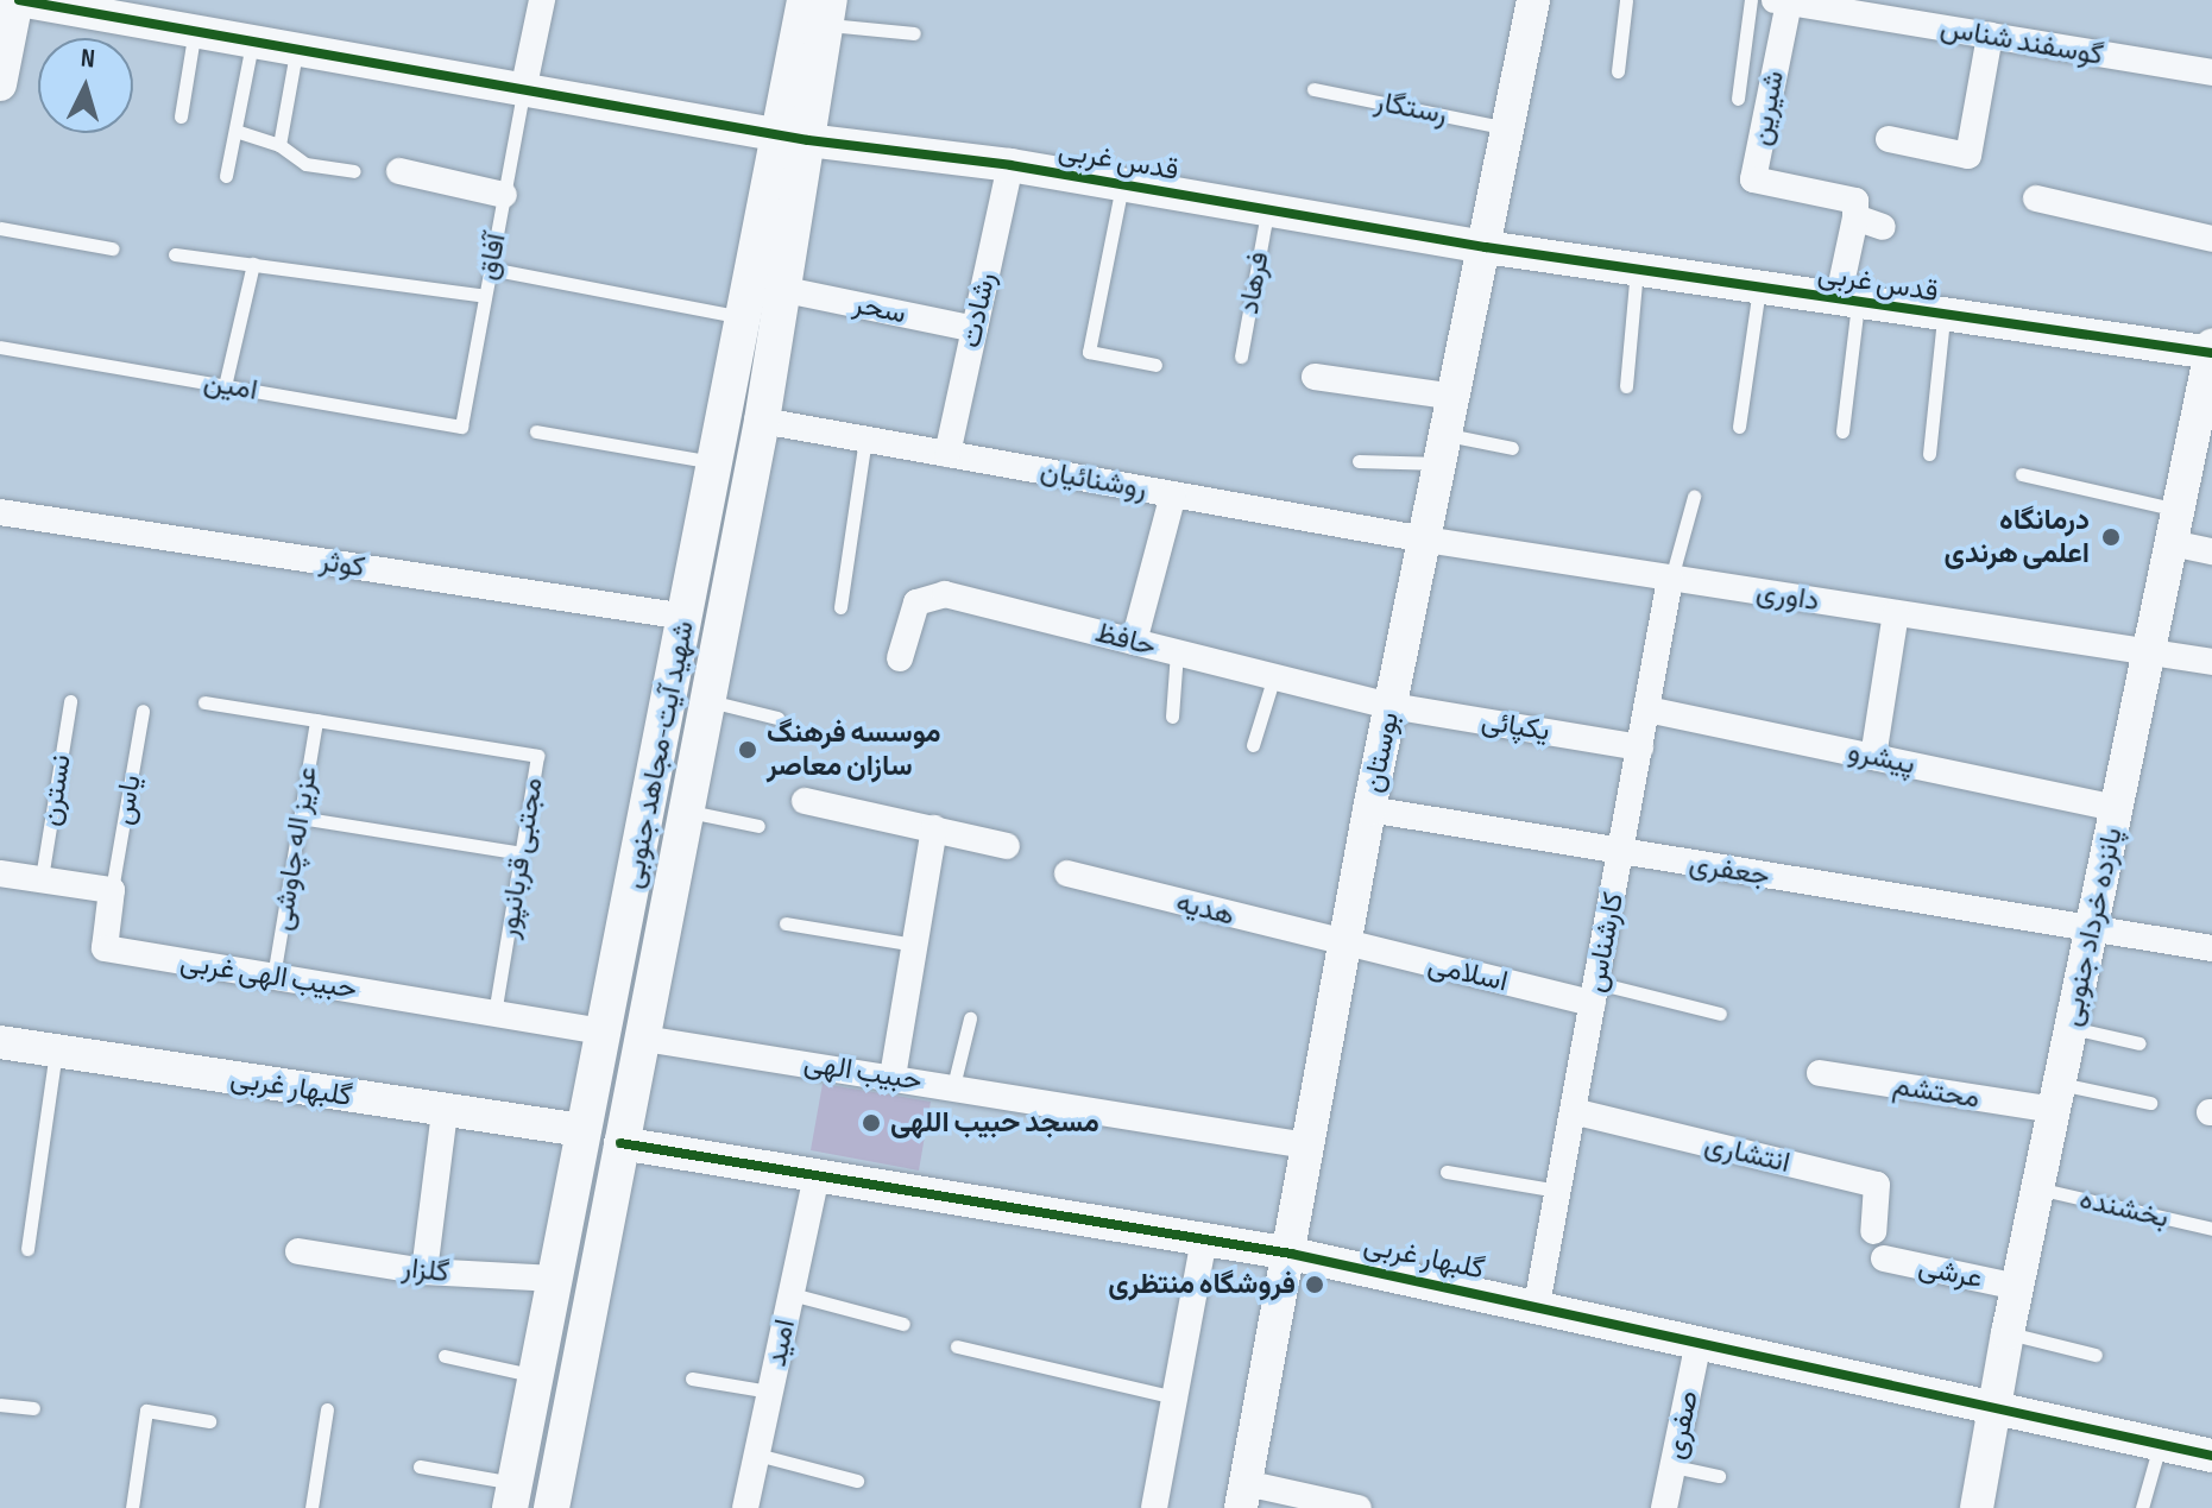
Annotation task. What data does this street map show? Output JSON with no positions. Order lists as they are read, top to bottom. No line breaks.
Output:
{"streets":{"main road":["شهید آیت-مجاهد جنوبی"],"street":["گوسفند شناس","شیرین","قدس غربی","سحر","رشادت","روشنائیان","کوثر","داوری","حافظ","یکپائی","بوستان","پیشرو","جعفری","هدیه","پانزده خرداد جنوبی","کارشناس","اسلامی","حبیب الهی غربی","حبیب الهی","گلبهار غربی","محتشم","انتشاری","گلزار","عرشی","امید","صفری"],"lane":["رستگار","آفاق","فرهاد","امین","نسترن","یاس","عزیز اله چاوشی","مجتبی قربانپور","بخشنده"]},"crossings":[["گوسفند شناس","شیرین"],["رستگار","بوستان"],["قدس غربی","آفاق"],["قدس غربی","فرهاد"],["قدس غربی","رشادت"],["قدس غربی","بوستان"],["قدس غربی","شهید آیت-مجاهد جنوبی"],["قدس غربی","پانزده خرداد جنوبی"],["آفاق","امین"],["سحر","رشادت"],["سحر","شهید آیت-مجاهد جنوبی"],["رشادت","روشنائیان"],["روشنائیان","داوری"],["روشنائیان","بوستان"],["روشنائیان","شهید آیت-مجاهد جنوبی"],["کوثر","شهید آیت-مجاهد جنوبی"],["داوری","بوستان"],["داوری","پانزده خرداد جنوبی"],["داوری","کارشناس"],["حافظ","یکپائی"],["حافظ","بوستان"],["یکپائی","بوستان"],["یکپائی","کارشناس"],["بوستان","جعفری"],["بوستان","هدیه"],["بوستان","اسلامی"],["بوستان","حبیب الهی"],["بوستان","گلبهار غربی"],["شهید آیت-مجاهد جنوبی","حبیب الهی غربی"],["شهید آیت-مجاهد جنوبی","حبیب الهی"],["شهید آیت-مجاهد جنوبی","گلبهار غربی"],["شهید آیت-مجاهد جنوبی","گلزار"],["پیشرو","پانزده خرداد جنوبی"],["پیشرو","کارشناس"],["یاس","حبیب الهی غربی"],["عزیز اله چاوشی","مجتبی قربانپور"],["عزیز اله چاوشی","حبیب الهی غربی"],["مجتبی قربانپور","حبیب الهی غربی"],["جعفری","پانزده خرداد جنوبی"],["جعفری","کارشناس"],["هدیه","اسلامی"],["پانزده خرداد جنوبی","گلبهار غربی"],["پانزده خرداد جنوبی","محتشم"],["پانزده خرداد جنوبی","بخشنده"],["پانزده خرداد جنوبی","عرشی"],["کارشناس","اسلامی"],["کارشناس","گلبهار غربی"],["کارشناس","انتشاری"],["گلبهار غربی","امید"],["گلبهار غربی","صفری"]],"places":["درمانگاه اعلمی هرندی","موسسه فرهنگ سازان معاصر","مسجد حبیب اللهی","فروشگاه منتظری"],"north":"top"}
